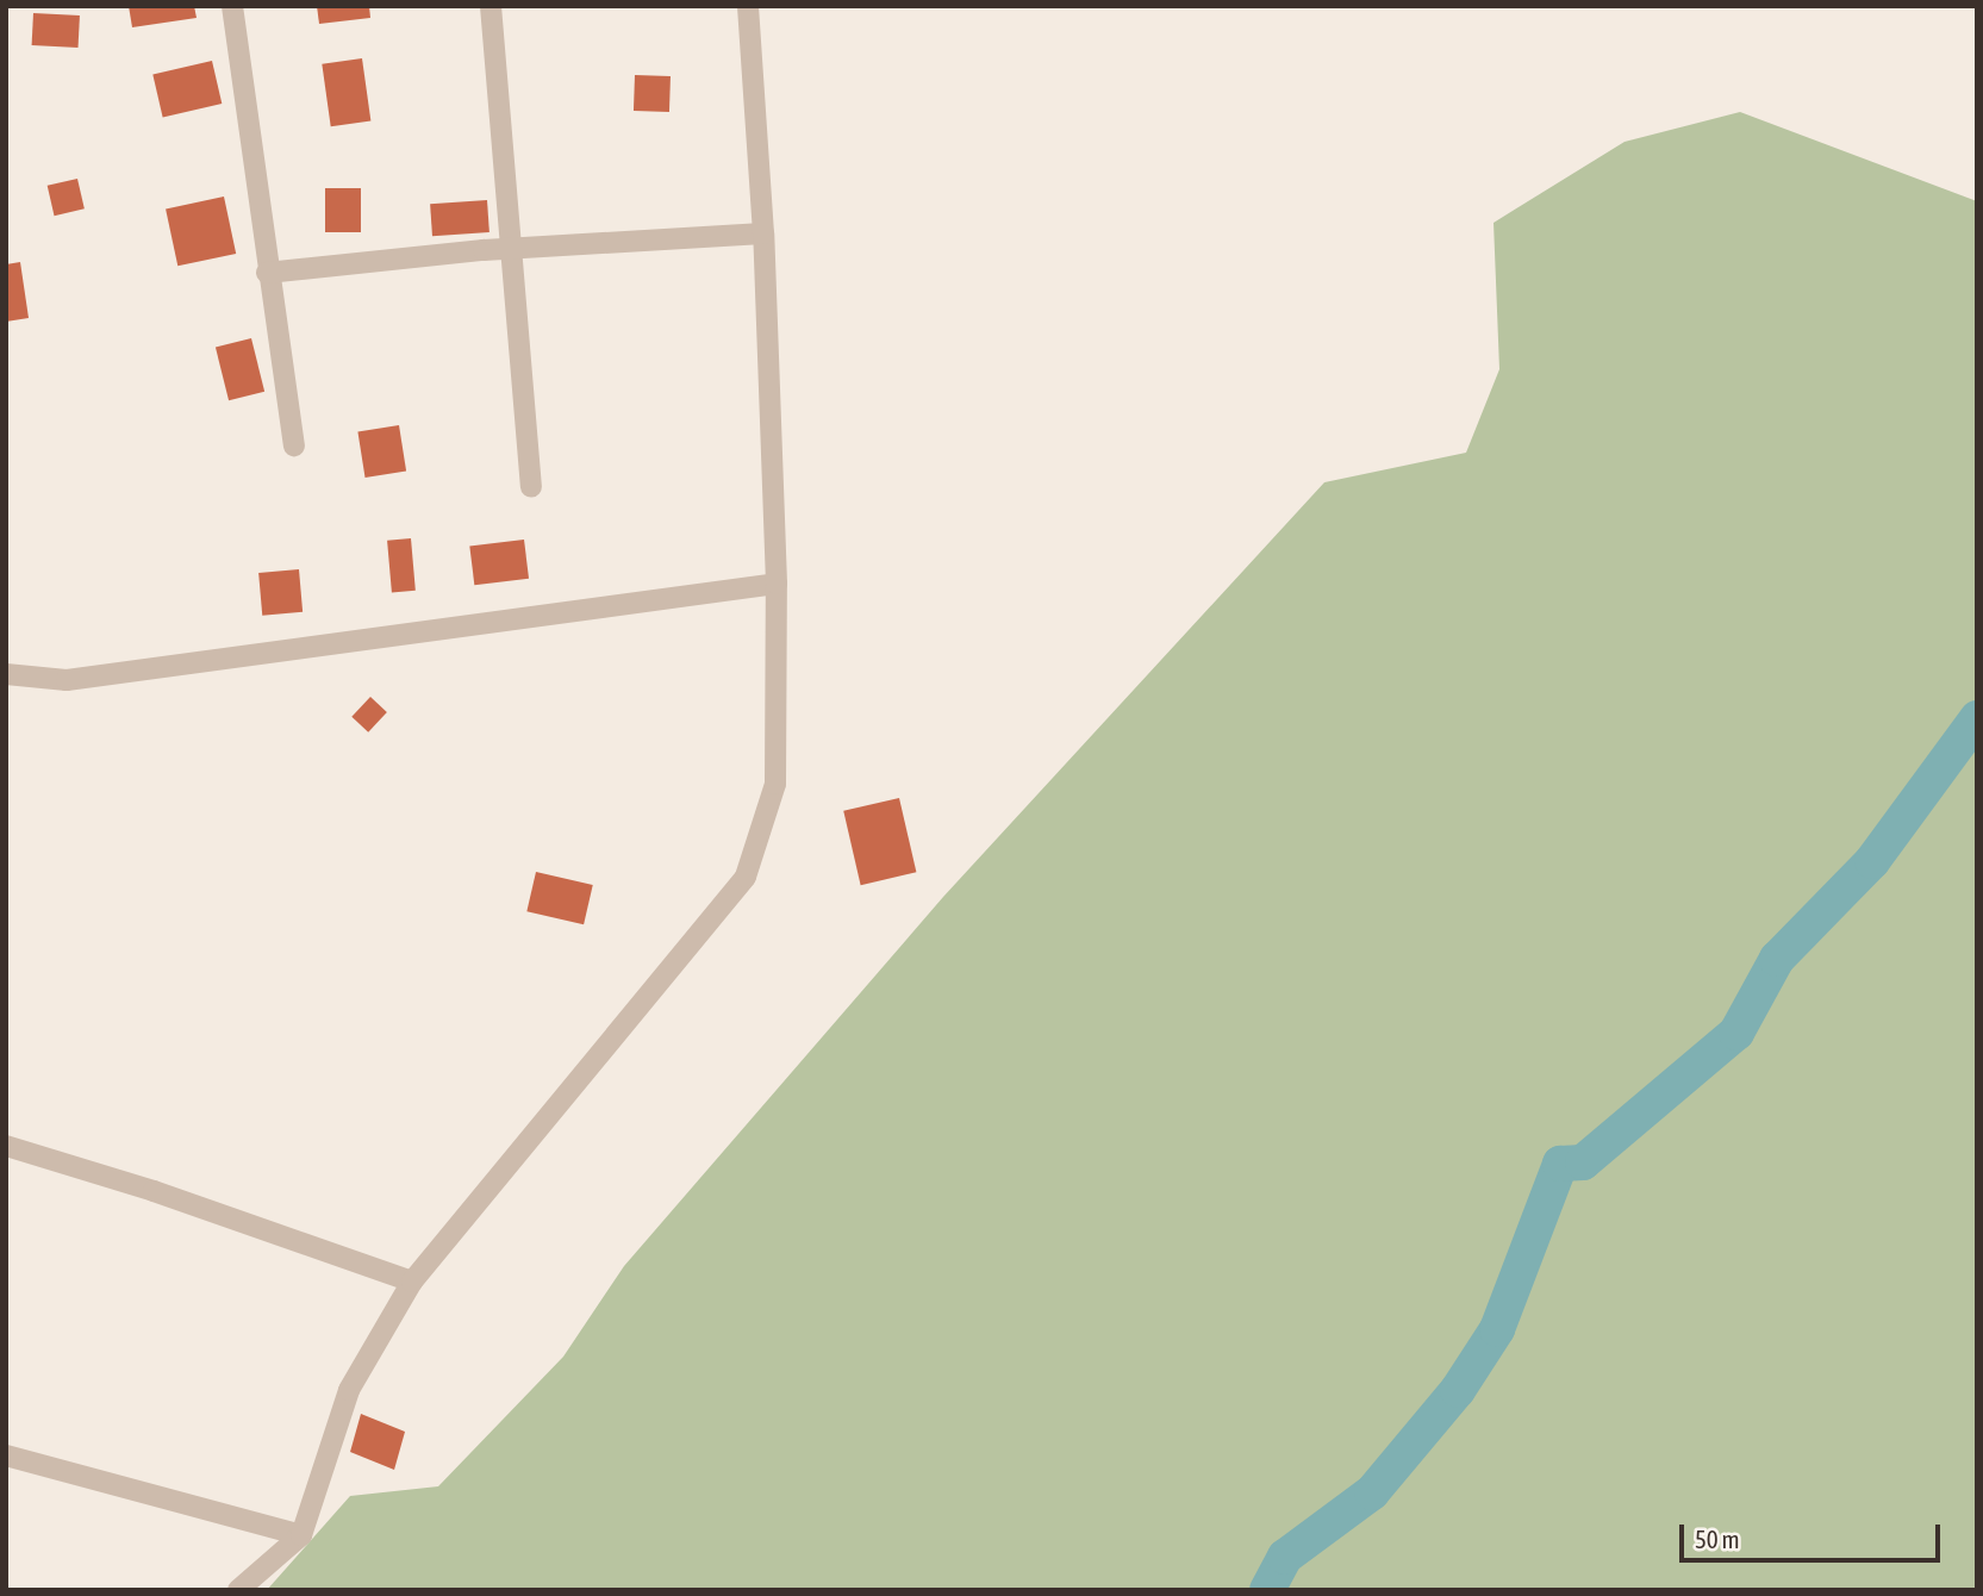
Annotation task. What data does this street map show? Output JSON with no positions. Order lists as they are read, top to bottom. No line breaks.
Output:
{"scale_bar":"50 m"}
